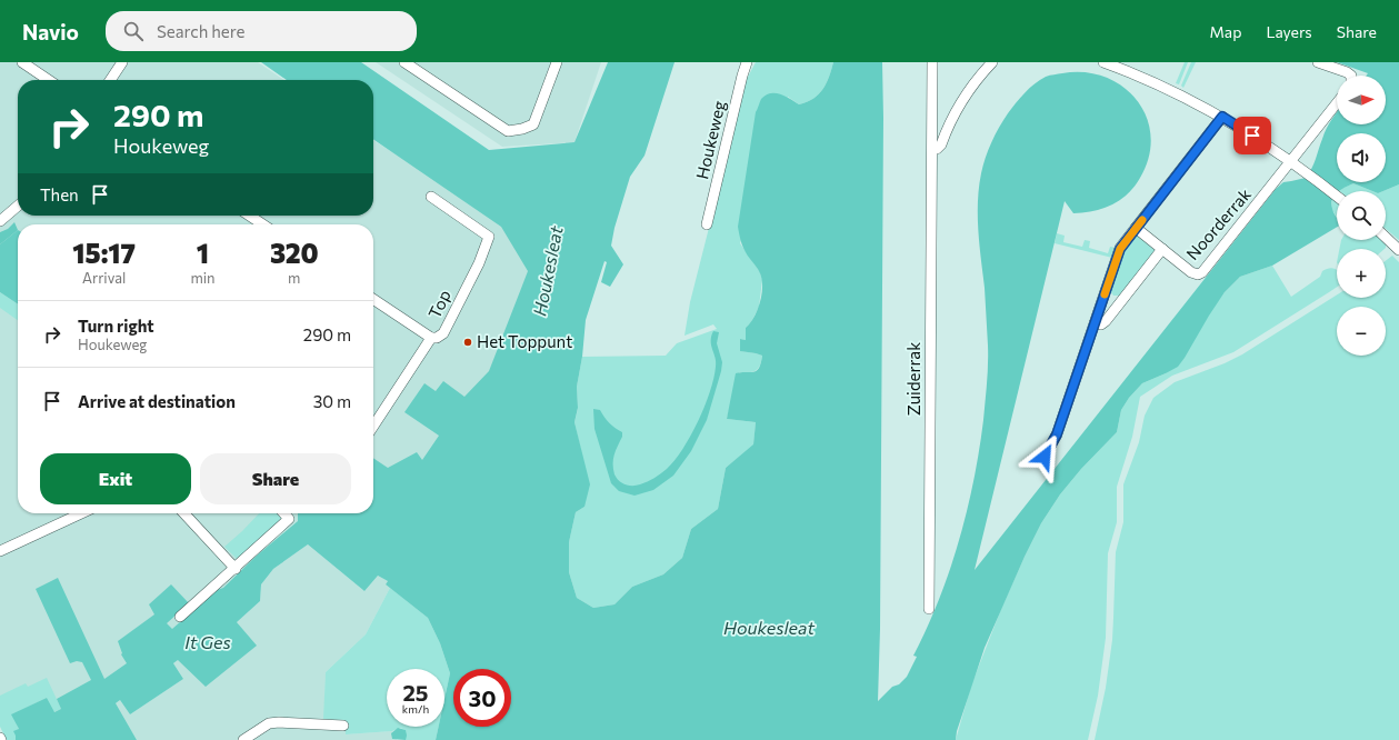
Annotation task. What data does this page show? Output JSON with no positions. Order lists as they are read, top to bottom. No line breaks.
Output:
{"streets":{"street":["Houkeweg","Noorderrak","Top","Zuiderrak"]},"water":["Houkesleat","It Ges"],"places":["Het Toppunt"],"north":"right","page":{"header":"Navio","search":"Search here","nav":["Map","Layers","Share"],"map_buttons":["+","−"],"turn":["290 m","Houkeweg"],"then":"Then","eta":["15:17","Arrival","1","min","320","m"],"list":[{"name":"Turn right","note":"Houkeweg","value":"290 m"},{"name":"Arrive at destination","value":"30 m"}],"buttons":["Exit","Share"],"speed":"25 km/h","limit":"30"}}
